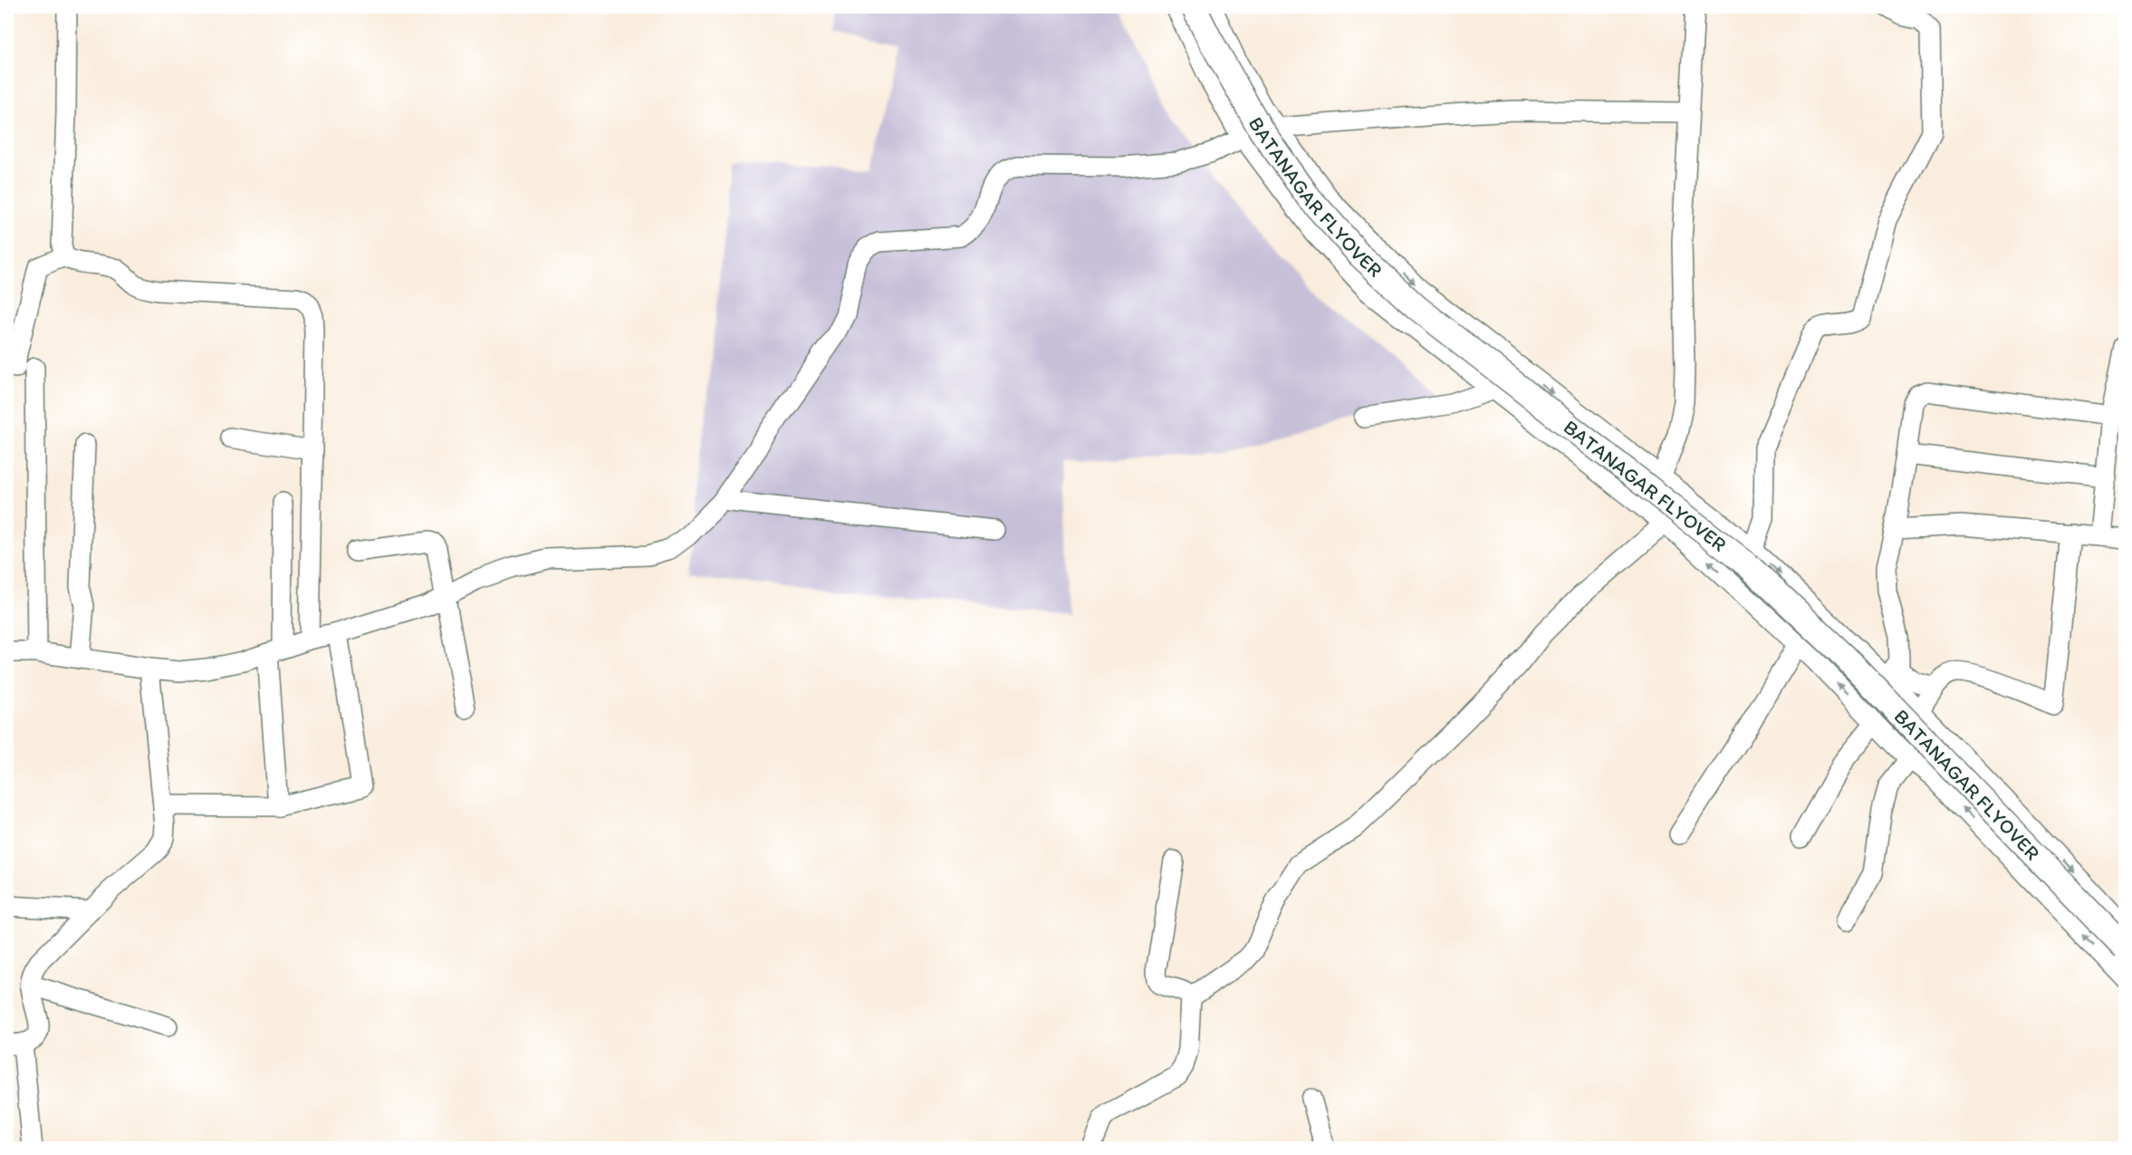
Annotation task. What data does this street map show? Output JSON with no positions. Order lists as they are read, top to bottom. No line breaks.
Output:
{"streets":{"main road":["BATANAGAR FLYOVER"]}}
